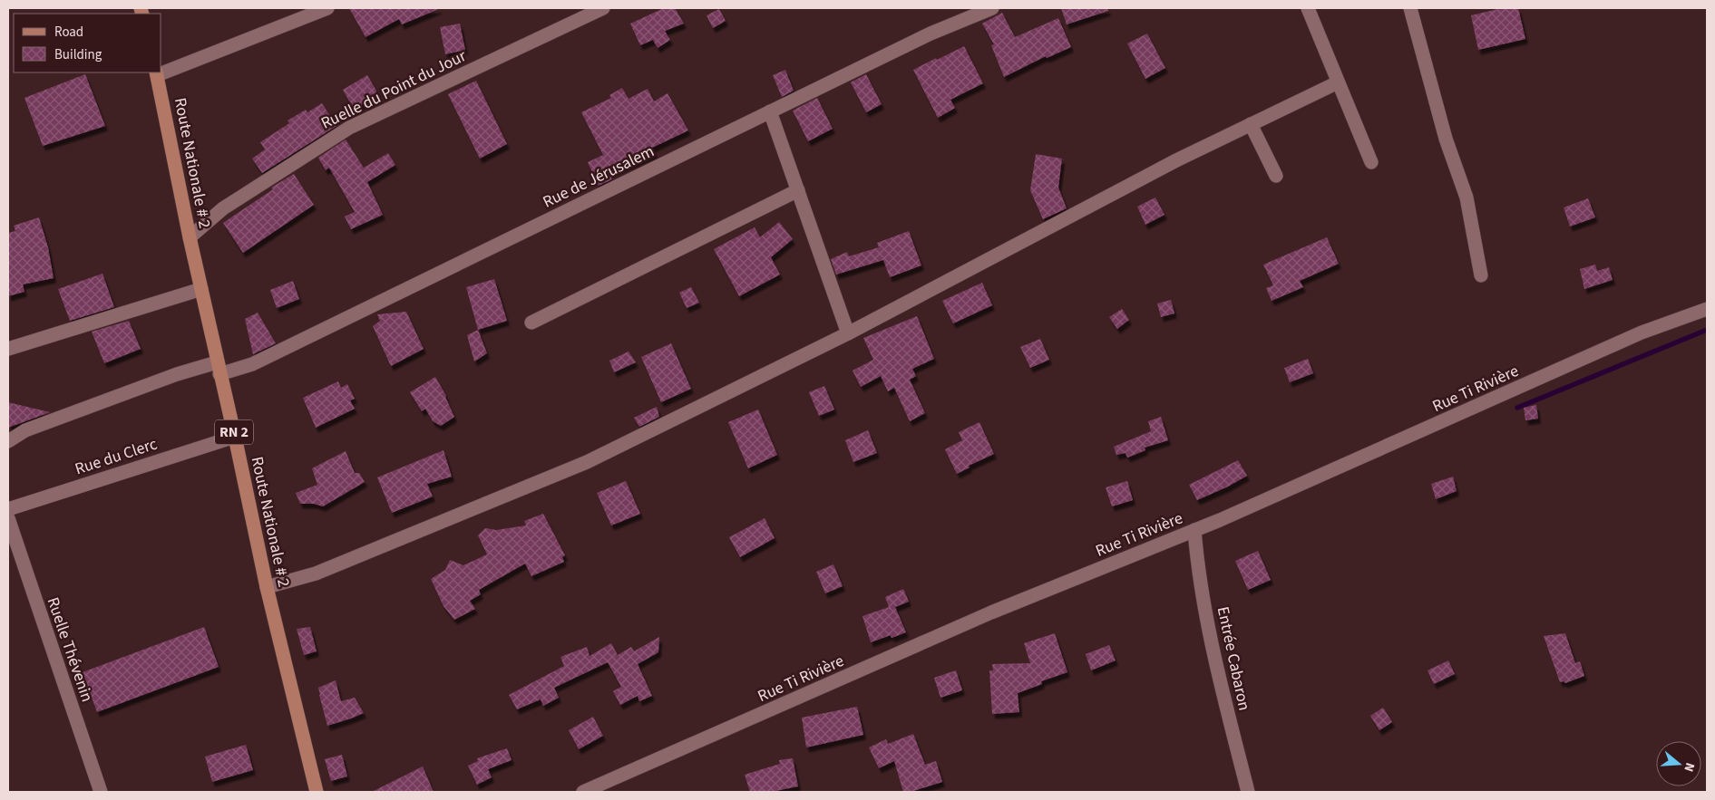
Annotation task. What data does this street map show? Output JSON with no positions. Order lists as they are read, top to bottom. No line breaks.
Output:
{"streets":{"main road":["Route Nationale # 2","RN 2"],"street":["Ruelle du Point du Jour","Rue de Jérusalem","Rue Ti Rivière","Rue du Clerc","Ruelle Thévenin","Entrée Cabaron"]},"crossings":[["Ruelle du Point du Jour","Route Nationale # 2"],["Route Nationale # 2","Rue de Jérusalem"],["Route Nationale # 2","Rue du Clerc"],["Rue Ti Rivière","Entrée Cabaron"]],"legend":["Road","Building"],"north":"right"}
